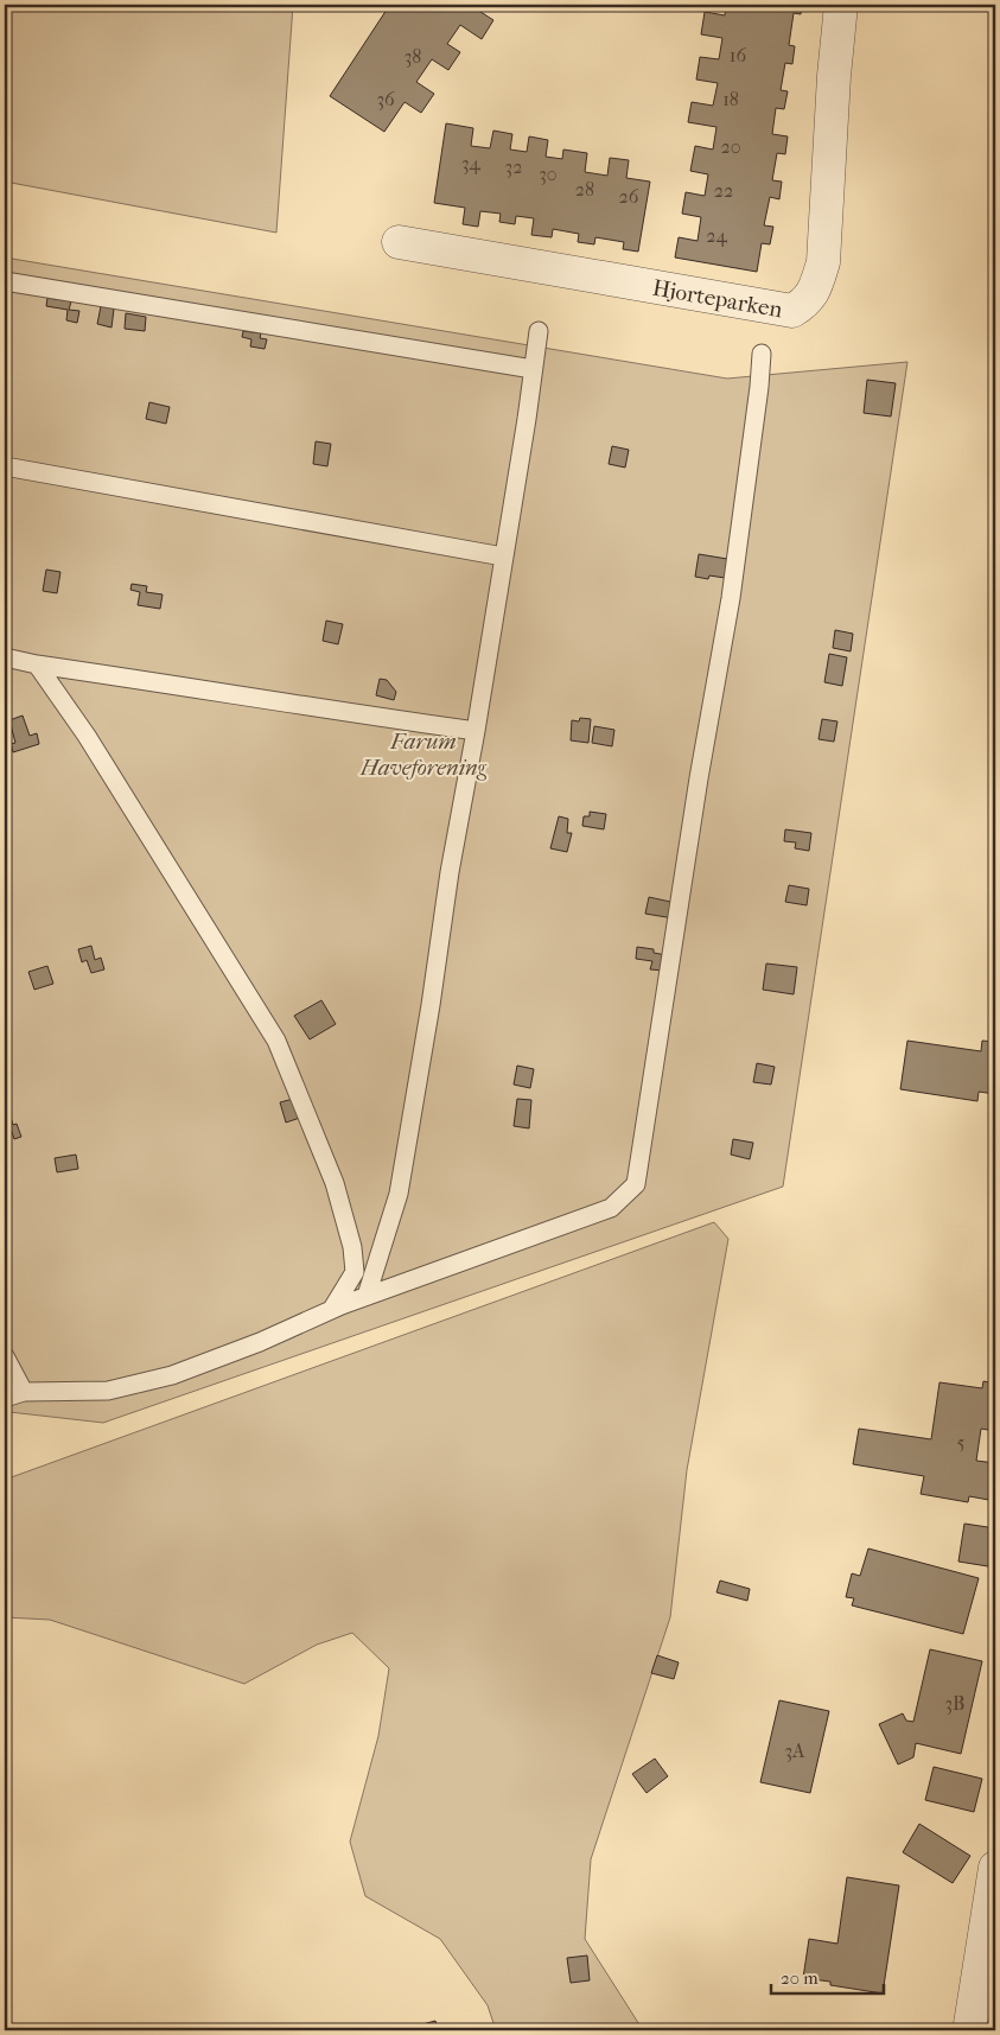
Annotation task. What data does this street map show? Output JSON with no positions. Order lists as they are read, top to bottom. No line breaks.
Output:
{"streets":{"street":["Hjorteparken"]},"parks":["Farum Haveforening"],"house_numbers":["16","38","36","18","20","34","32","30","28","22","26","24","5","3B","3A"],"scale_bar":"20 m"}
